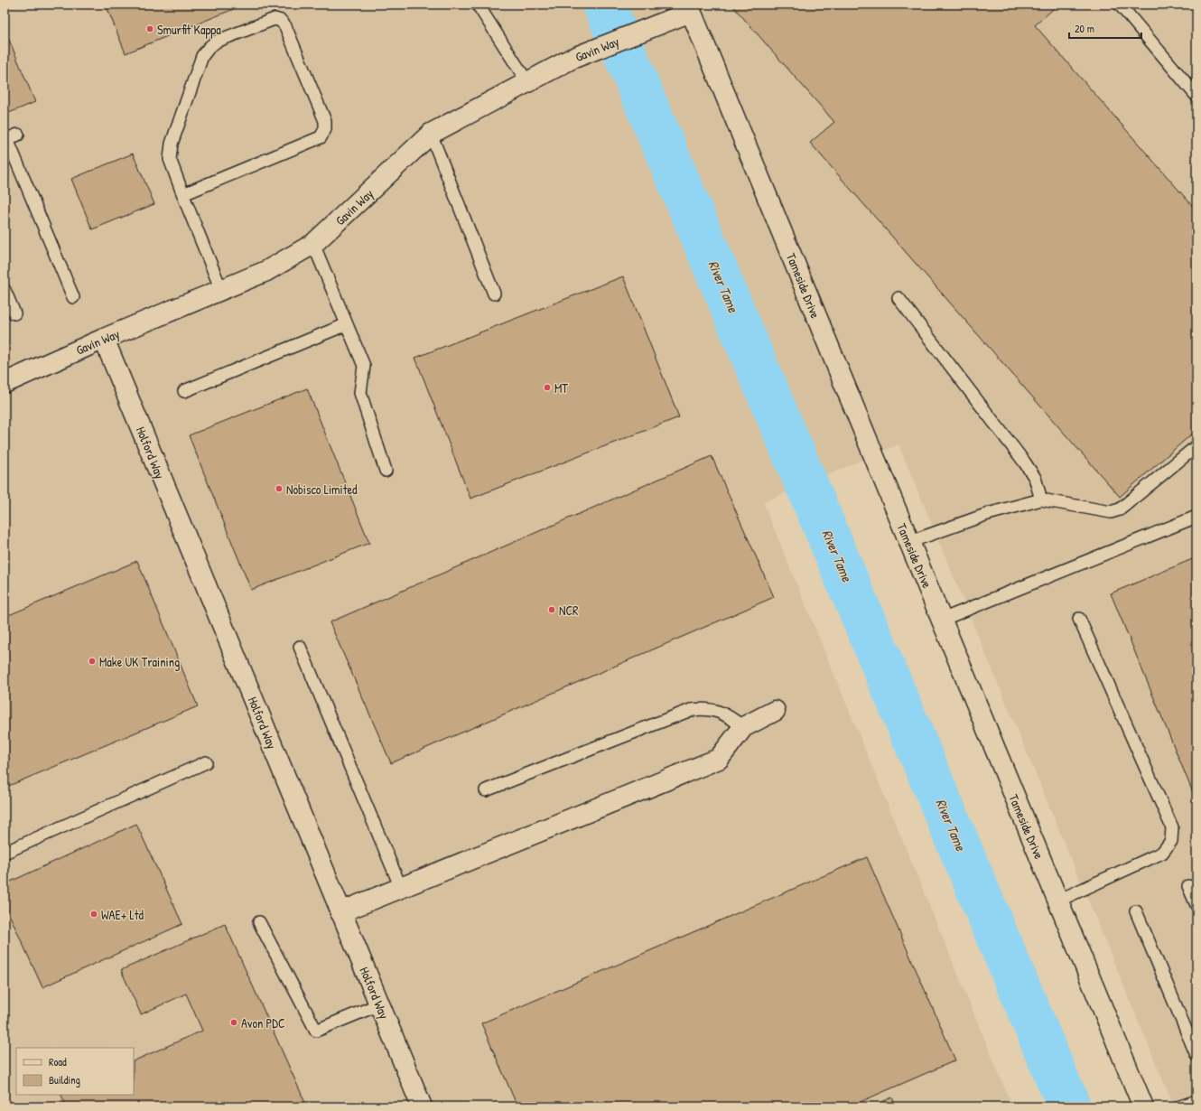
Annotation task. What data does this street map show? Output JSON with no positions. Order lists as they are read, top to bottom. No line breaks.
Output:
{"streets":{"street":["Gavin Way","Tameside Drive","Holford Way"]},"crossings":[["Gavin Way","Tameside Drive"],["Gavin Way","Holford Way"]],"water":["River Tame"],"places":["Smurfit Kappa","MT","Nobisco Limited","NCR","Make UK Training","WAE+ Ltd","Avon PDC"],"legend":["Road","Building"],"scale_bar":"20 m"}
